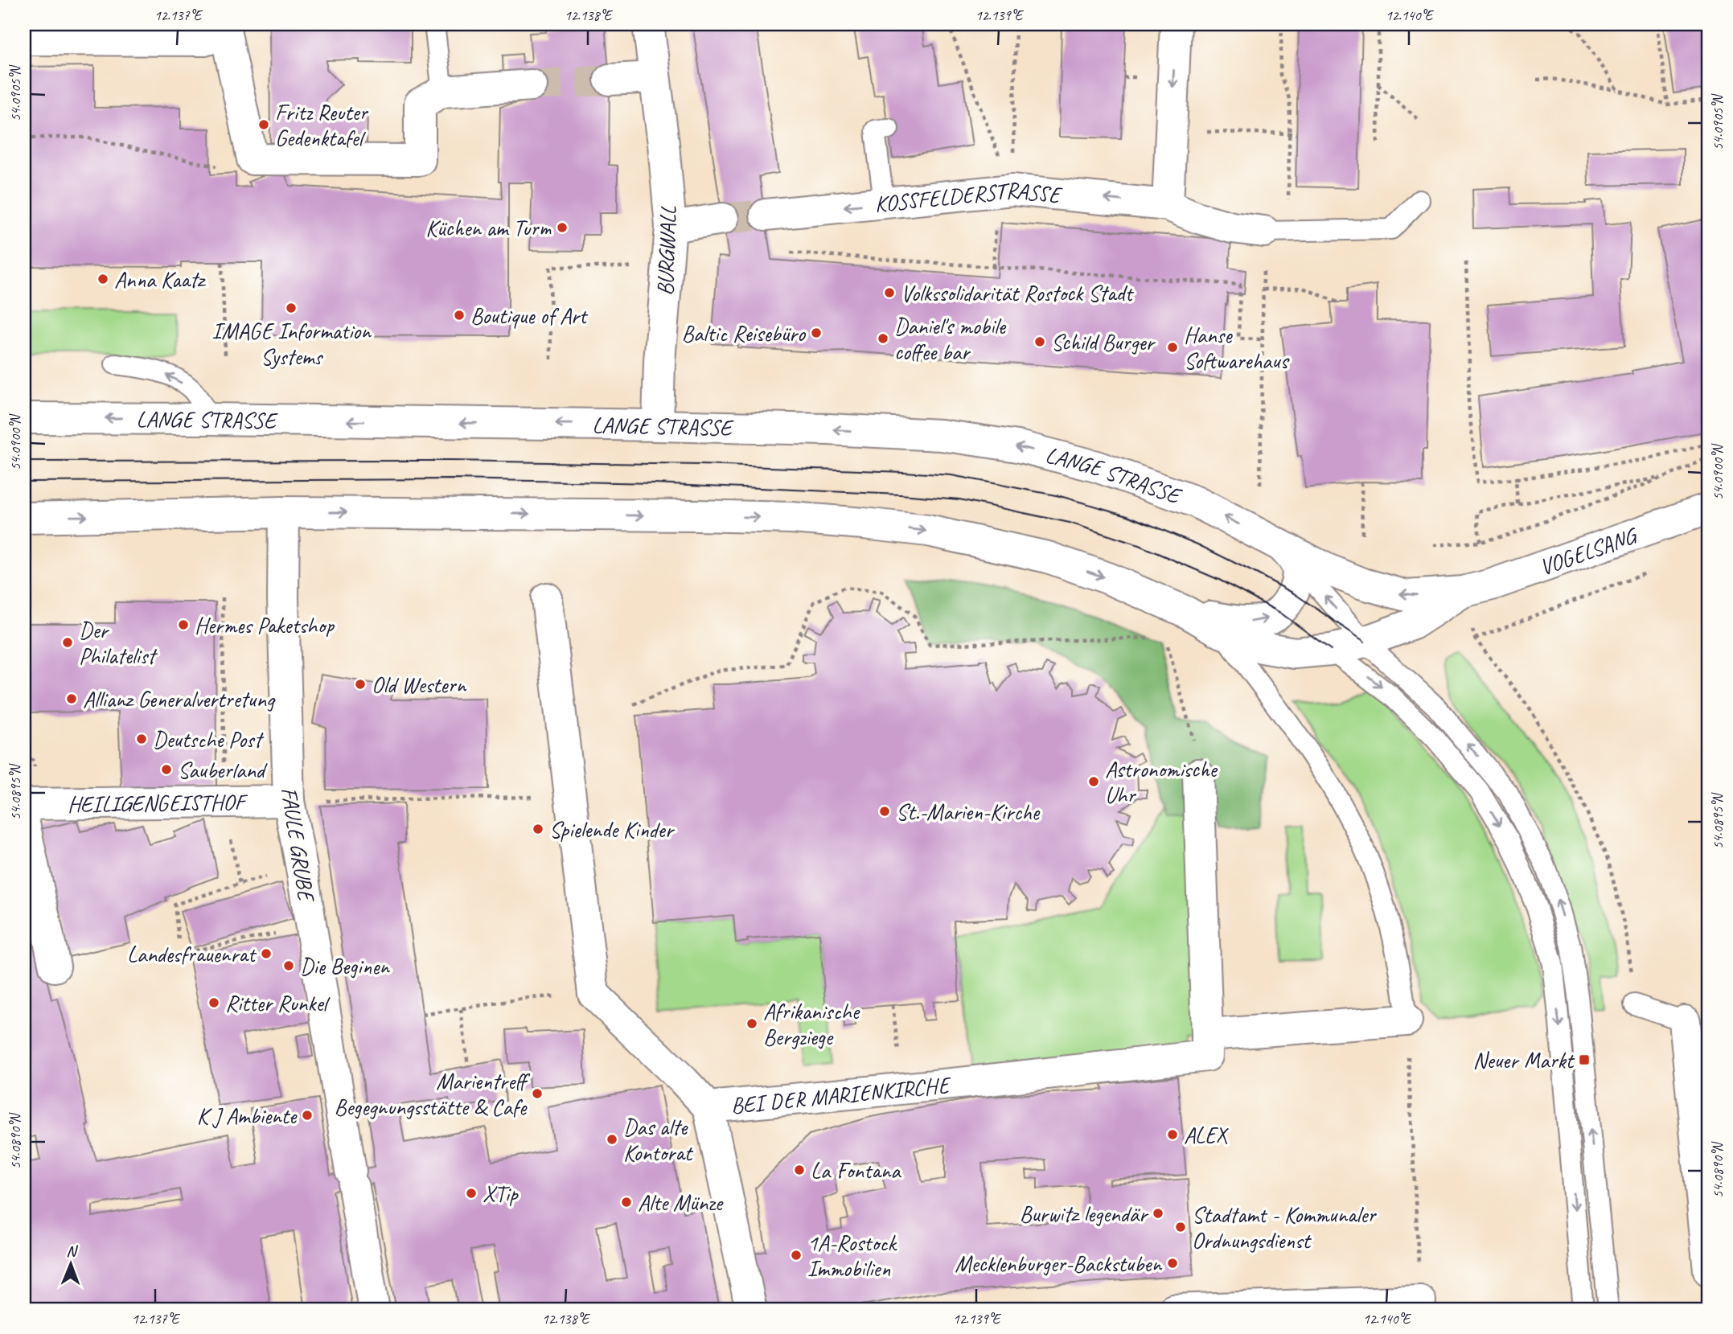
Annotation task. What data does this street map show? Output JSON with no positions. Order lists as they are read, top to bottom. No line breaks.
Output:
{"streets":{"street":["KOSSFELDERSTRASSE","BURGWALL","LANGE STRASSE","VOGELSANG","HEILIGENGEISTHOF","FAULE GRUBE","BEI DER MARIENKIRCHE"]},"crossings":[["BURGWALL","LANGE STRASSE"],["LANGE STRASSE","VOGELSANG"],["HEILIGENGEISTHOF","FAULE GRUBE"]],"one_way":["KOSSFELDERSTRASSE"],"places":{"other":["Fritz Reuter Gedenktafel","Küchen am Turm","Anna Kaatz","Volkssolidarität Rostock Stadt","IMAGE Information Systems","Boutique of Art","Baltic Reisebüro","Daniel's mobile coffee bar","Schild Burger","Hanse Softwarehaus","Hermes Paketshop","Der Philatelist","Old Western","Allianz Generalvertretung","Deutsche Post","Sauberland","Astronomische Uhr","St.-Marien-Kirche","Spielende Kinder","Landesfrauenrat","Die Beginen","Ritter Runkel","Afrikanische Bergziege","Marientreff Begegnungsstätte & Cafe","K J Ambiente","ALEX","Das alte Kontorat","La Fontana","XTip","Alte Münze","Burwitz legendär","Stadtamt - Kommunaler Ordnungsdienst","1A-Rostock Immobilien","Mecklenburger-Backstuben"],"transit":["Neuer Markt"]},"north":"top","coordinates":["12.137°E","12.138°E","12.139°E","12.140°E","54.0905°N","54.0900°N","54.0895°N","54.0890°N"]}
